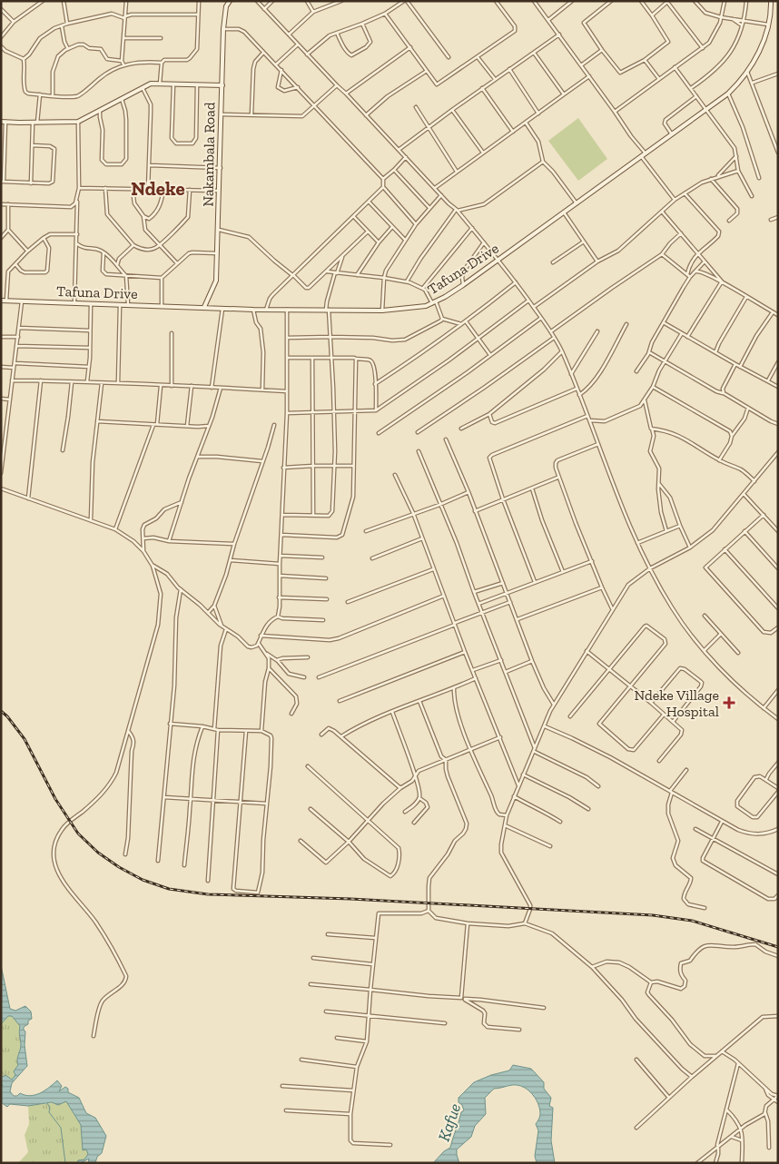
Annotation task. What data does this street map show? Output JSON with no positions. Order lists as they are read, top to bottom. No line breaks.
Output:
{"streets":{"main road":["Nakambala Road","Tafuna Drive"]},"crossings":[["Nakambala Road","Tafuna Drive"]],"districts":["Ndeke"],"water":["Kafue"],"places":{"health":["Ndeke Village Hospital"]}}
